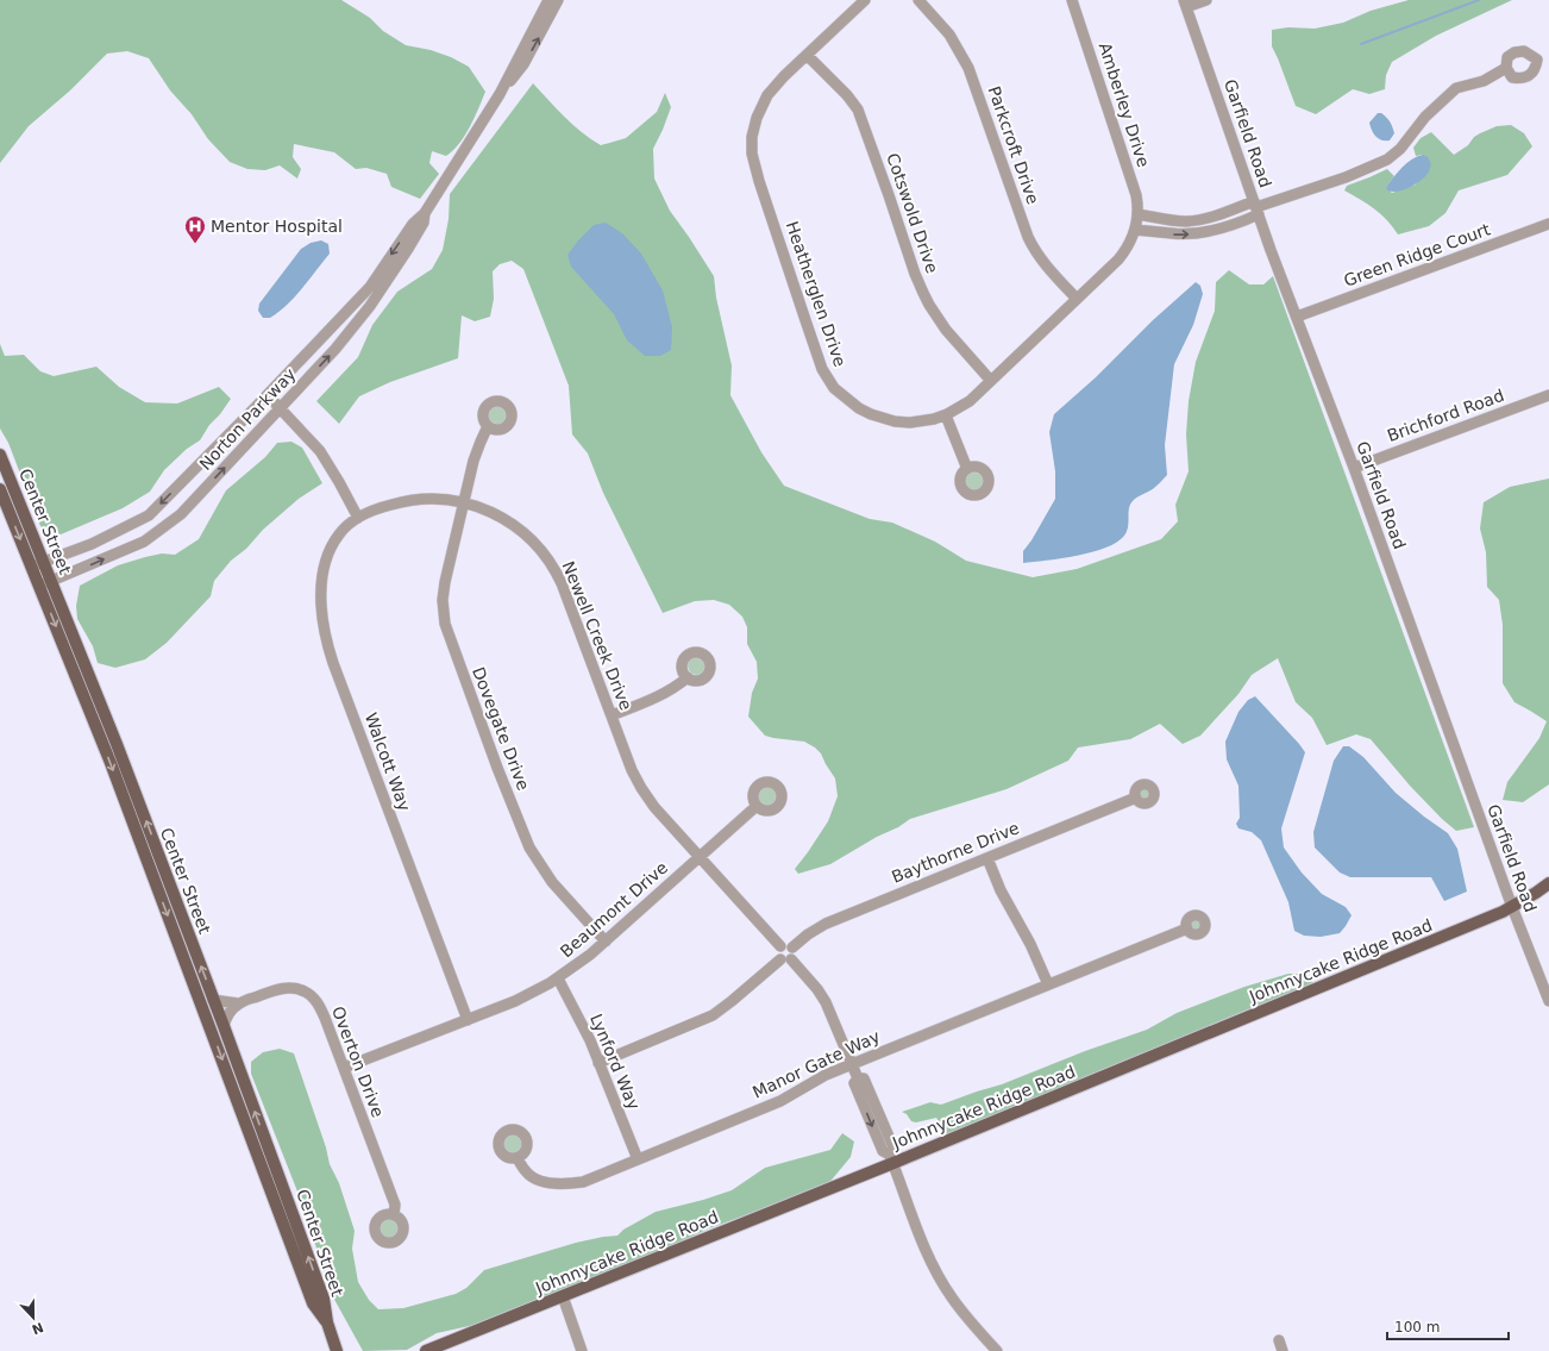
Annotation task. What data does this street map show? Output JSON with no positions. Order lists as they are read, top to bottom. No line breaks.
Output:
{"streets":{"main road":["Center Street","Johnnycake Ridge Road"],"street":["Amberley Drive","Garfield Road","Parkcroft Drive","Cotswold Drive","Green Ridge Court","Heatherglen Drive","Brichford Road","Norton Parkway","Newell Creek Drive","Dovegate Drive","Walcott Way","Baythorne Drive","Beaumont Drive","Overton Drive","Lynford Way","Manor Gate Way"]},"crossings":[["Amberley Drive","Heatherglen Drive"],["Garfield Road","Green Ridge Court"],["Garfield Road","Brichford Road"],["Garfield Road","Johnnycake Ridge Road"],["Parkcroft Drive","Heatherglen Drive"],["Cotswold Drive","Heatherglen Drive"],["Norton Parkway","Center Street"],["Center Street","Overton Drive"],["Newell Creek Drive","Dovegate Drive"],["Newell Creek Drive","Walcott Way"],["Newell Creek Drive","Baythorne Drive"],["Newell Creek Drive","Beaumont Drive"],["Dovegate Drive","Beaumont Drive"],["Walcott Way","Beaumont Drive"],["Beaumont Drive","Overton Drive"],["Beaumont Drive","Lynford Way"],["Lynford Way","Manor Gate Way"]],"places":{"hospital":["Mentor Hospital"]},"scale_bar":"100 m","north":"bottom"}
